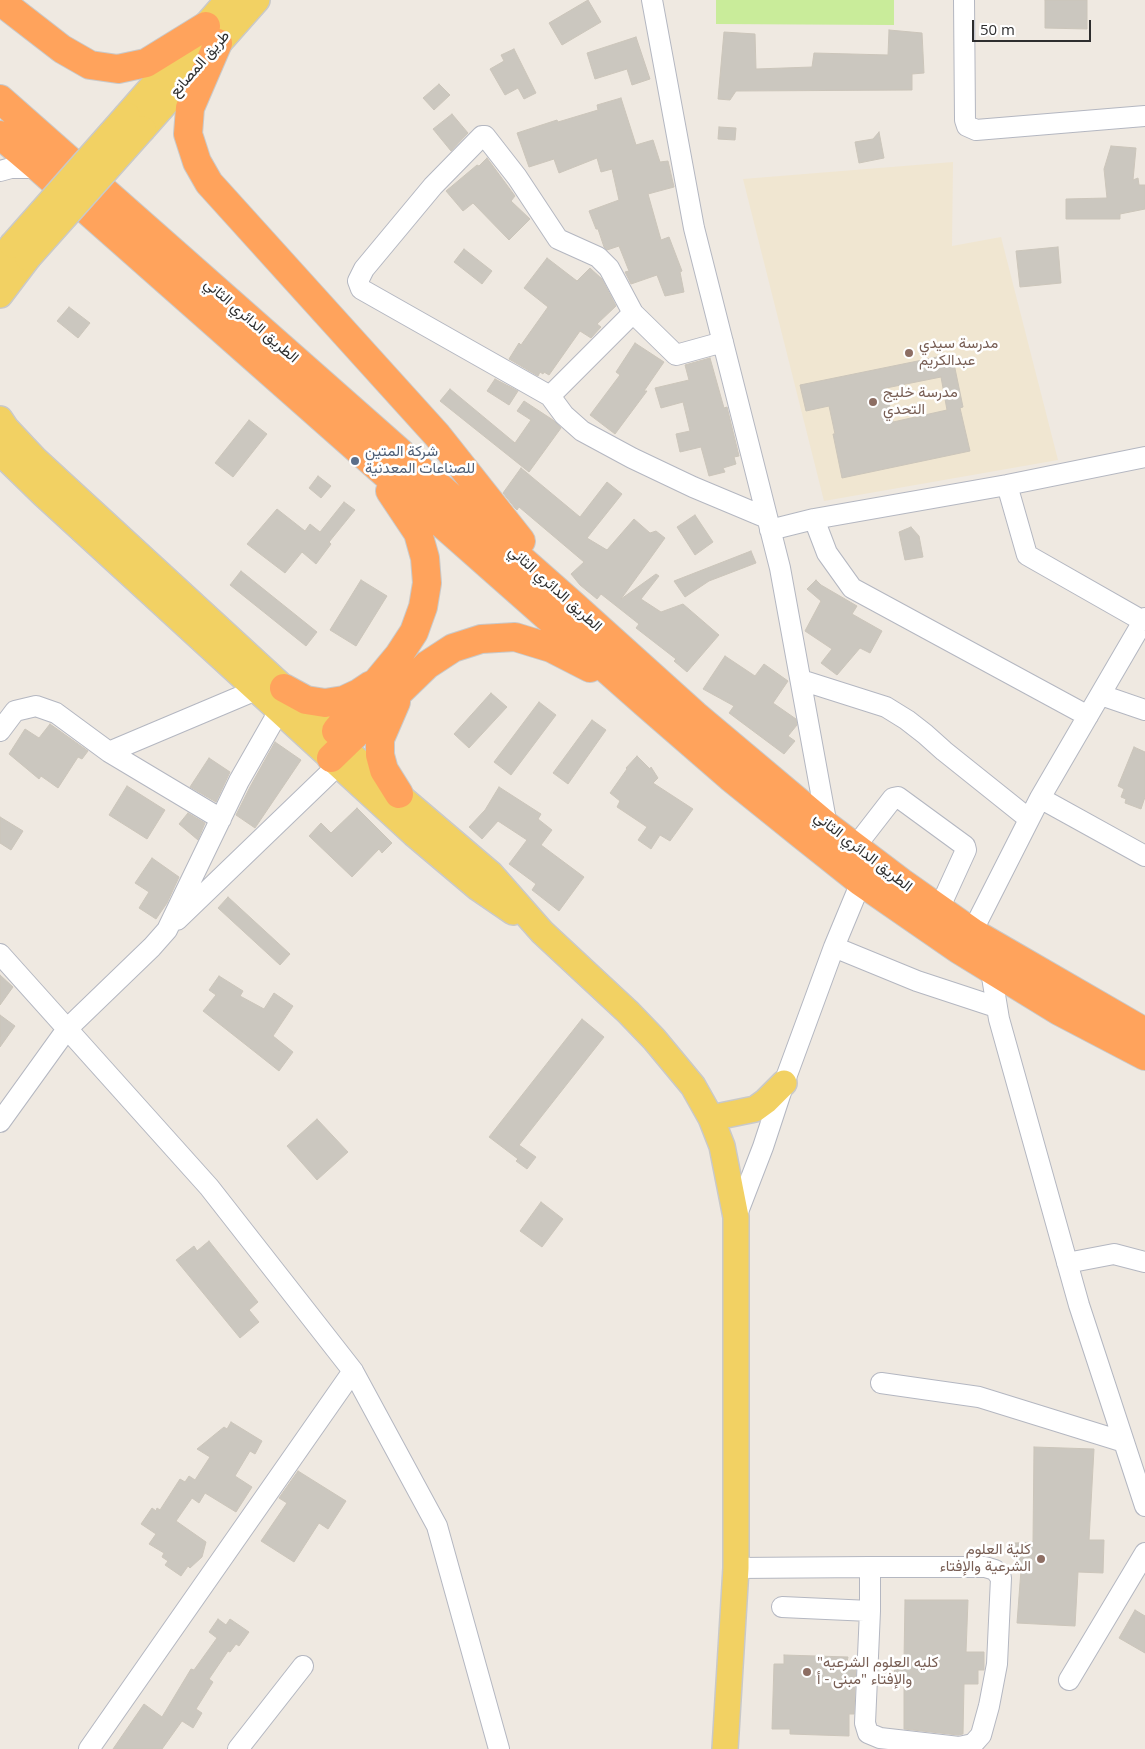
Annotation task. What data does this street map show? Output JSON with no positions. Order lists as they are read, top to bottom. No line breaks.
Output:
{"streets":{"highway":["الطريق الدائري الثاني"],"main road":["طريق المصانع"]},"places":["مدرسة سيدي عبدالكريم","مدرسة خليج التحدي","شركة المتين للصناعات المعدنية","كلية العلوم الشرعية والإفتاء","\"كليه العلوم الشرعيه والإفتاء \"مبنى - أ"],"scale_bar":"50 m"}
